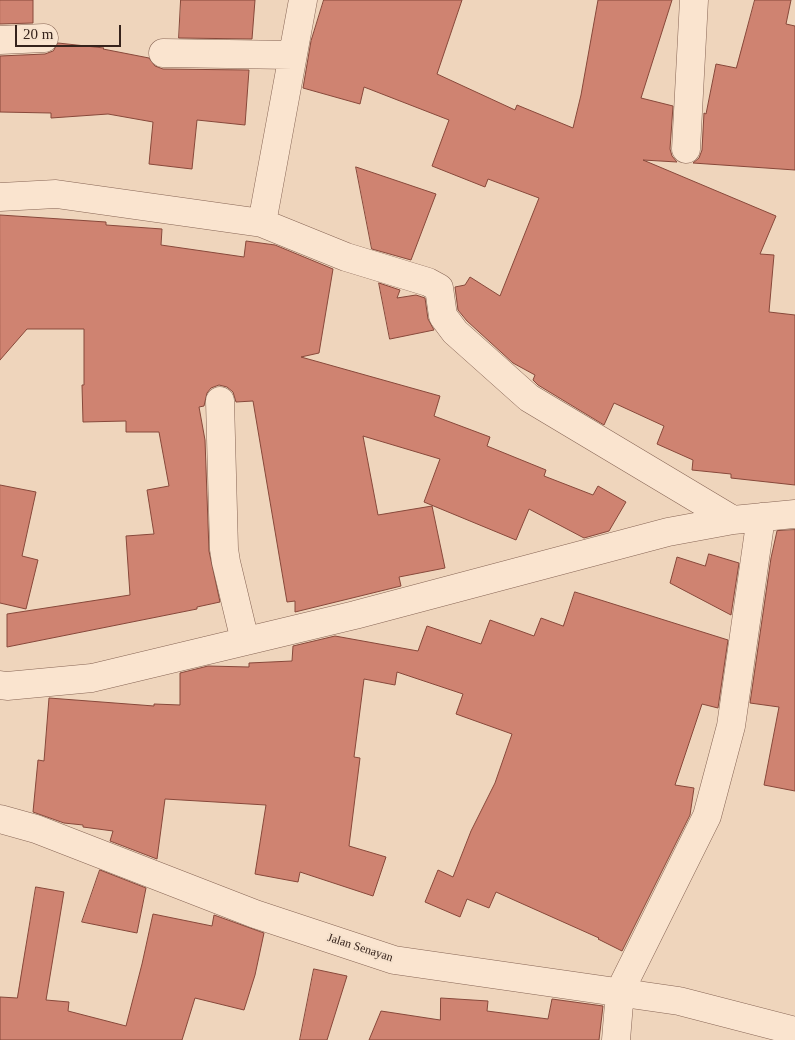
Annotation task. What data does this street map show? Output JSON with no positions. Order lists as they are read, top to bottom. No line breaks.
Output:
{"streets":{"street":["Jalan Senayan"]},"scale_bar":"20 m"}
